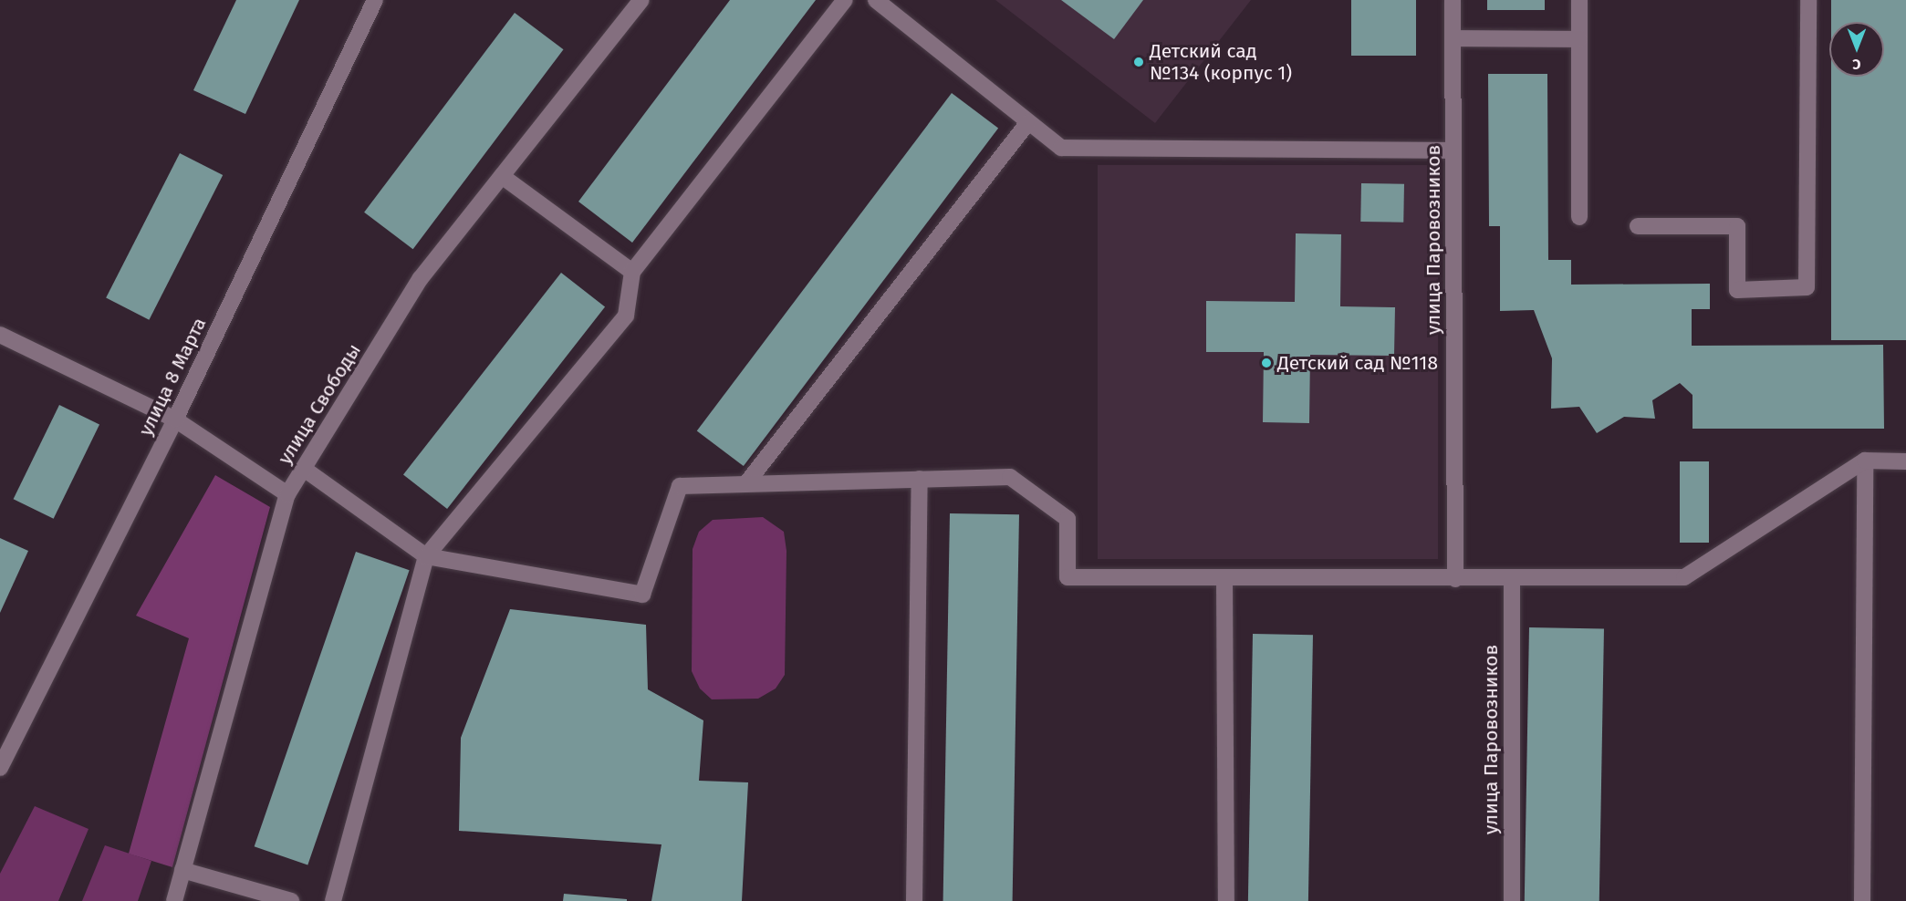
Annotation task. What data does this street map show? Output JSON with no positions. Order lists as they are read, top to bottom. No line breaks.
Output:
{"streets":{"street":["улица Паровозников","улица 8 Марта","улица Свободы"]},"places":["Детский сад №134 (корпус 1)","Детский сад №118"],"north":"bottom"}
